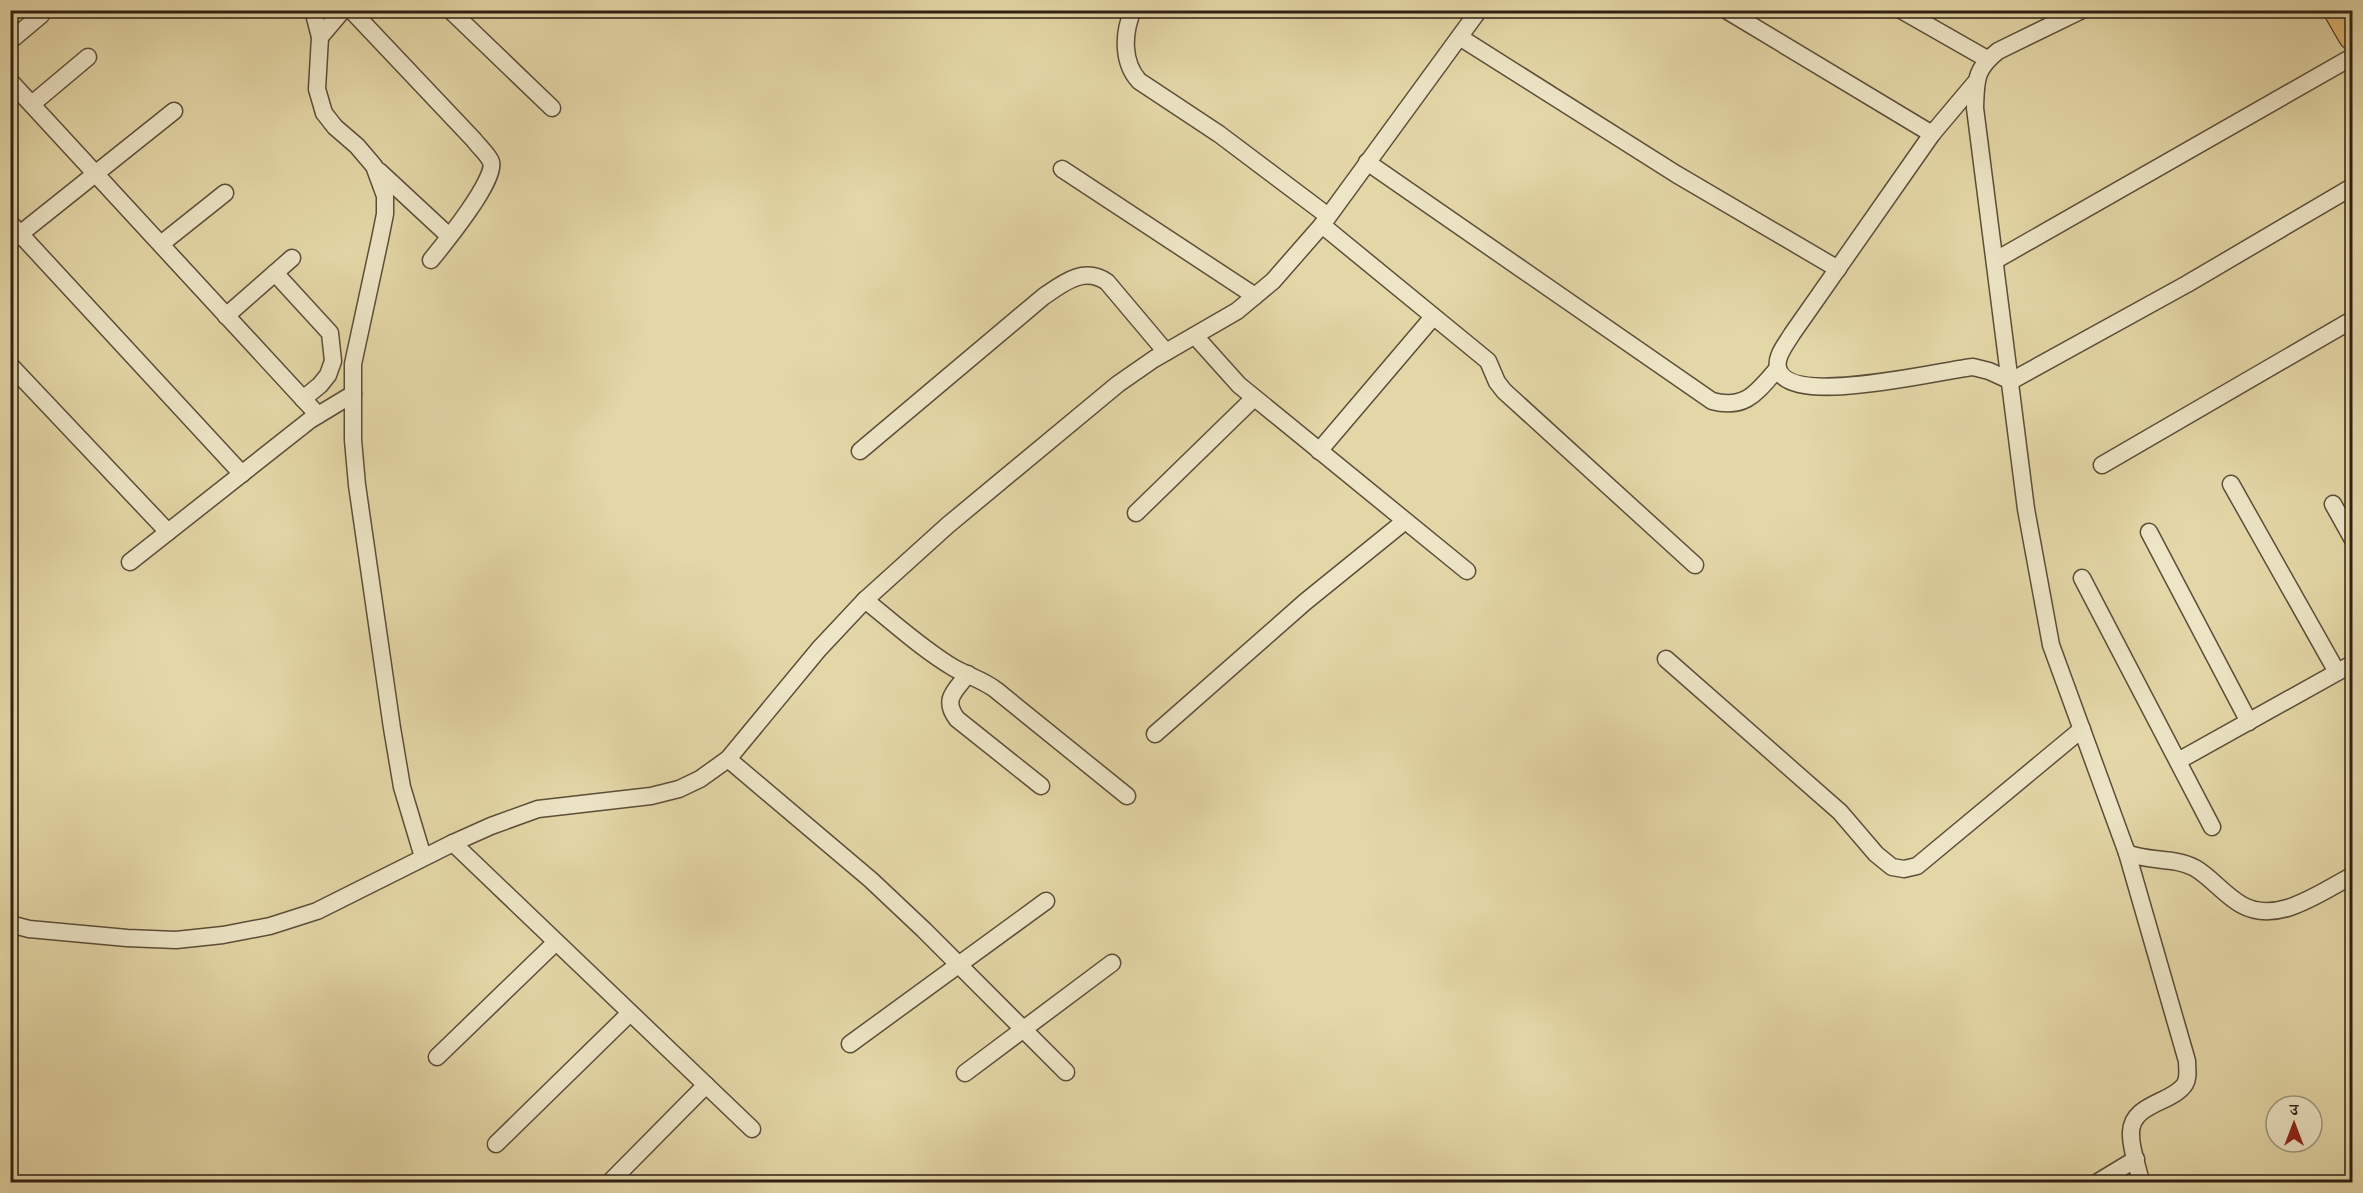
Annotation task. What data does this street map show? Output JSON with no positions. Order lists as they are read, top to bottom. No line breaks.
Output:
{"north":"top"}
